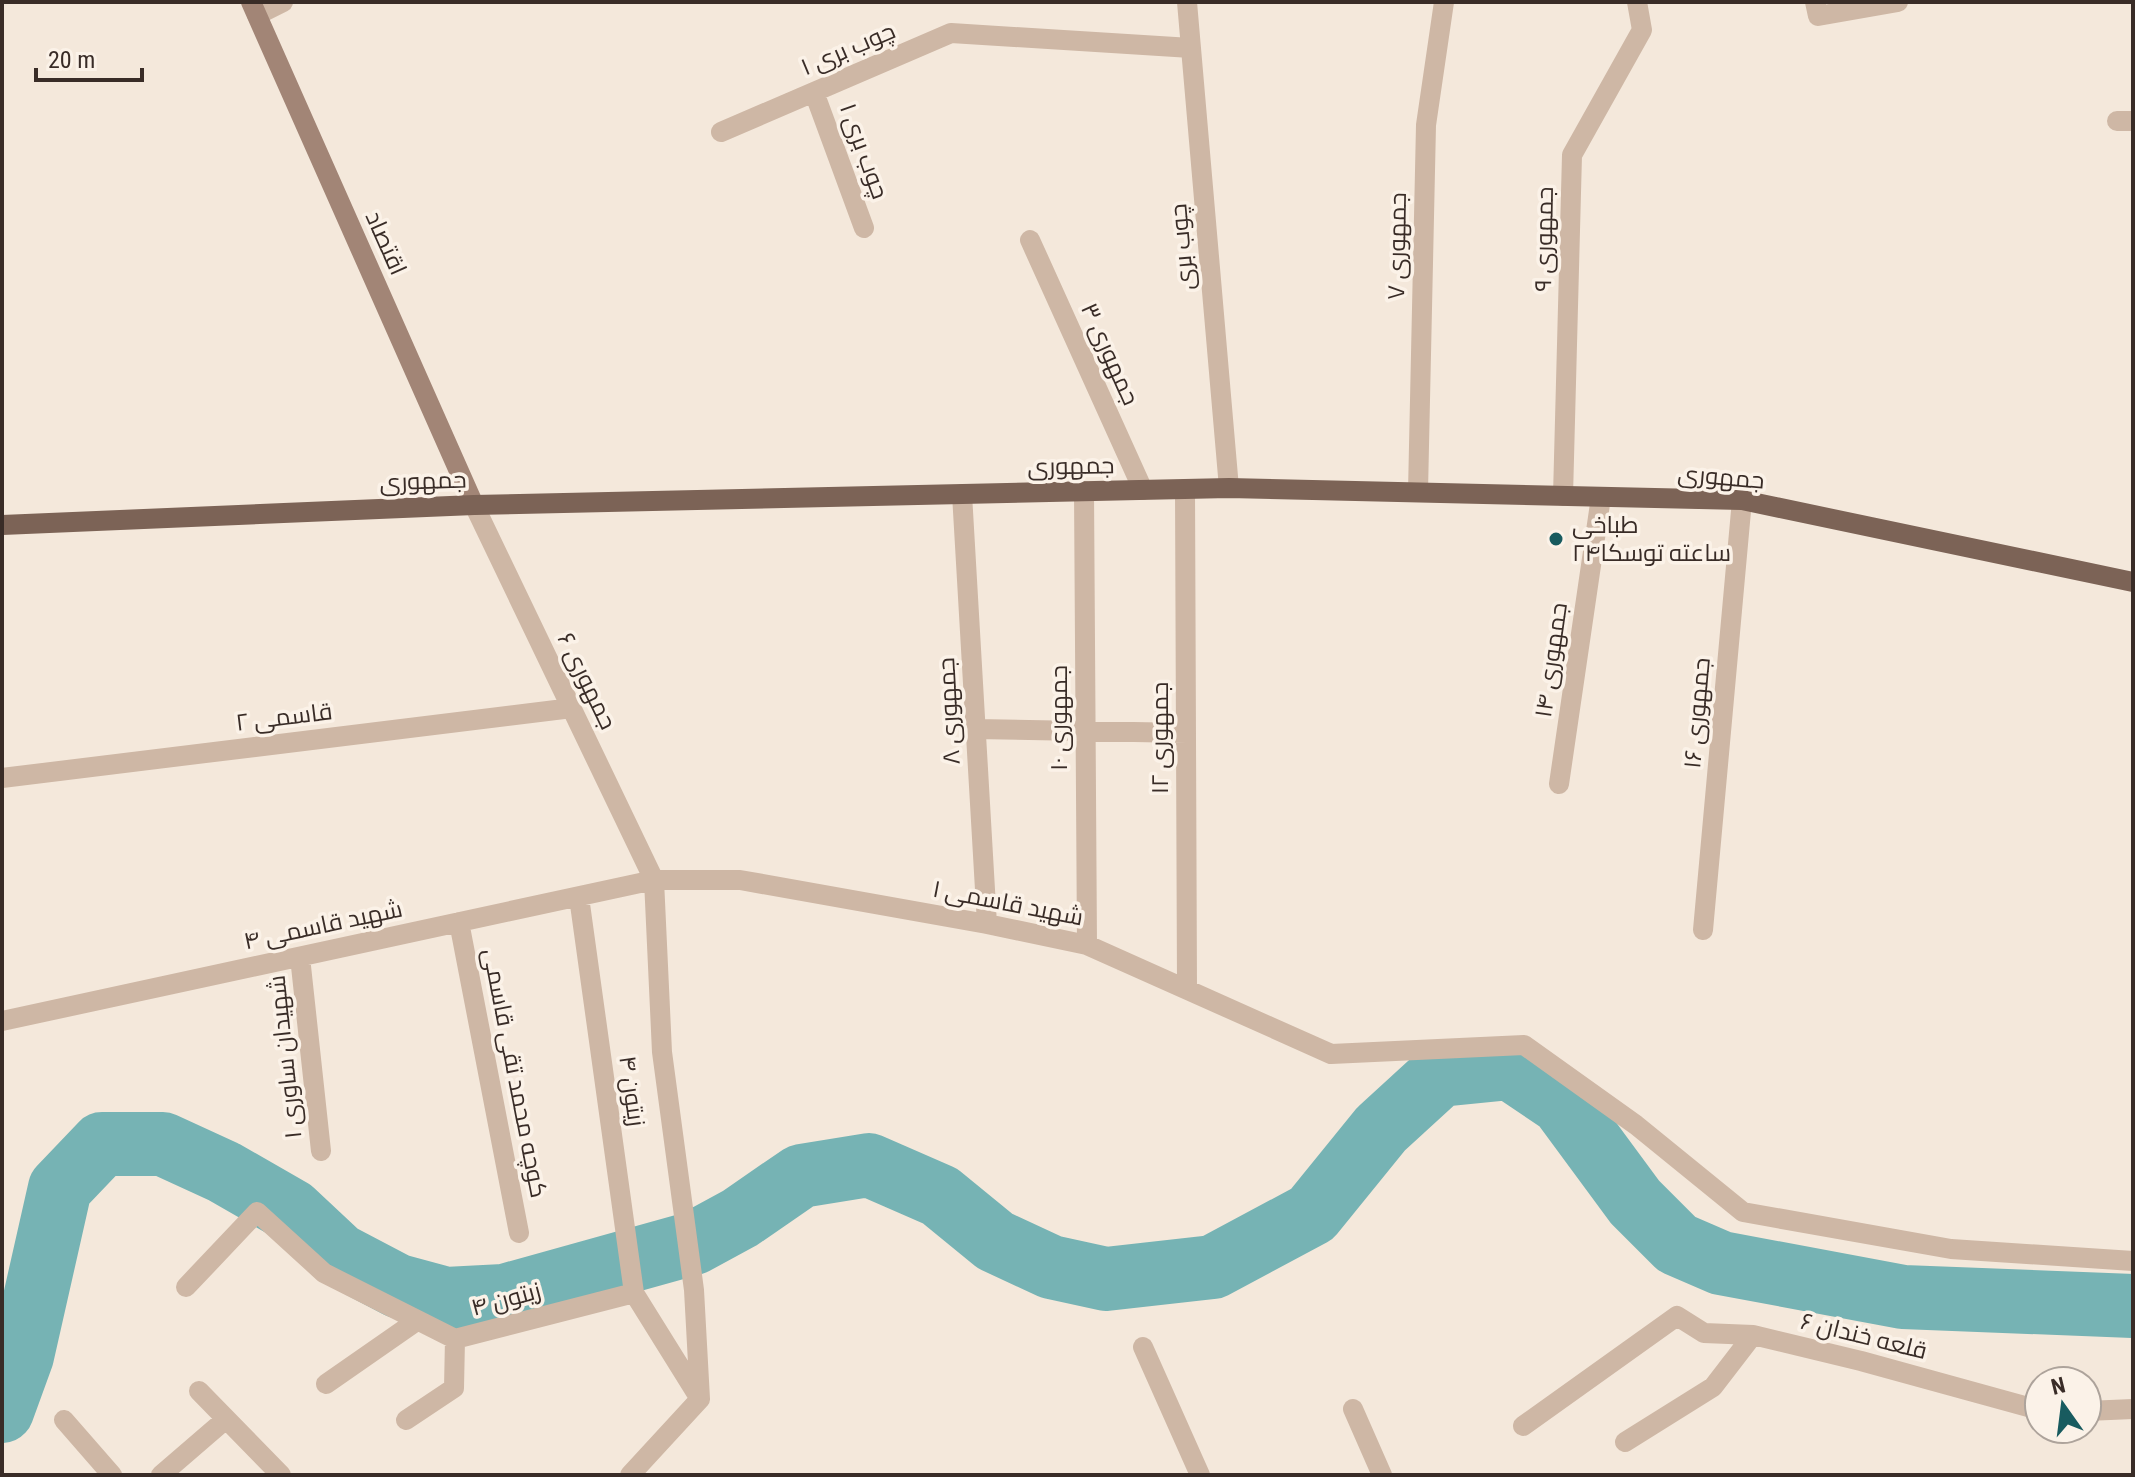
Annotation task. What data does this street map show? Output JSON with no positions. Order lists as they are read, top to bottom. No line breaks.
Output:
{"streets":{"main road":["اقتصاد","جمهوری"],"street":["۱ چوب بری","چوب بری ۱","۹ جمهوری","۷ جمهوری","چوب بری","۳ جمهوری","۱۴ جمهوری","جمهوری ۶","۸ جمهوری","۱۶ جمهوری","قاسمی ۲","۱۰ جمهوری","۱۲ جمهوری","۱ شهید قاسمی","۴ شهید قاسمی","۱ شهیدان ساوری","کوچه محمد تقی قاسمی","زیتون ۴","۴ زیتون","۶ قلعه خندان"]},"crossings":[["۱ چوب بری","چوب بری ۱"],["۱ چوب بری","چوب بری"],["۹ جمهوری","جمهوری"],["اقتصاد","جمهوری"],["اقتصاد","جمهوری ۶"],["۷ جمهوری","جمهوری"],["چوب بری","جمهوری"],["۳ جمهوری","جمهوری"],["جمهوری","۱۴ جمهوری"],["جمهوری","جمهوری ۶"],["جمهوری","۸ جمهوری"],["جمهوری","۱۶ جمهوری"],["جمهوری","۱۰ جمهوری"],["جمهوری","۱۲ جمهوری"],["جمهوری ۶","قاسمی ۲"],["جمهوری ۶","۱ شهید قاسمی"],["جمهوری ۶","۴ شهید قاسمی"],["۸ جمهوری","۱ شهید قاسمی"],["۱۰ جمهوری","۱ شهید قاسمی"],["۱۲ جمهوری","۱ شهید قاسمی"],["۱ شهید قاسمی","۴ شهید قاسمی"],["۴ شهید قاسمی","۱ شهیدان ساوری"],["۴ شهید قاسمی","کوچه محمد تقی قاسمی"],["۴ شهید قاسمی","زیتون ۴"],["زیتون ۴","۴ زیتون"]],"places":["طباخی ۲۴ساعته توسکا"],"scale_bar":"20 m","north":"top"}
